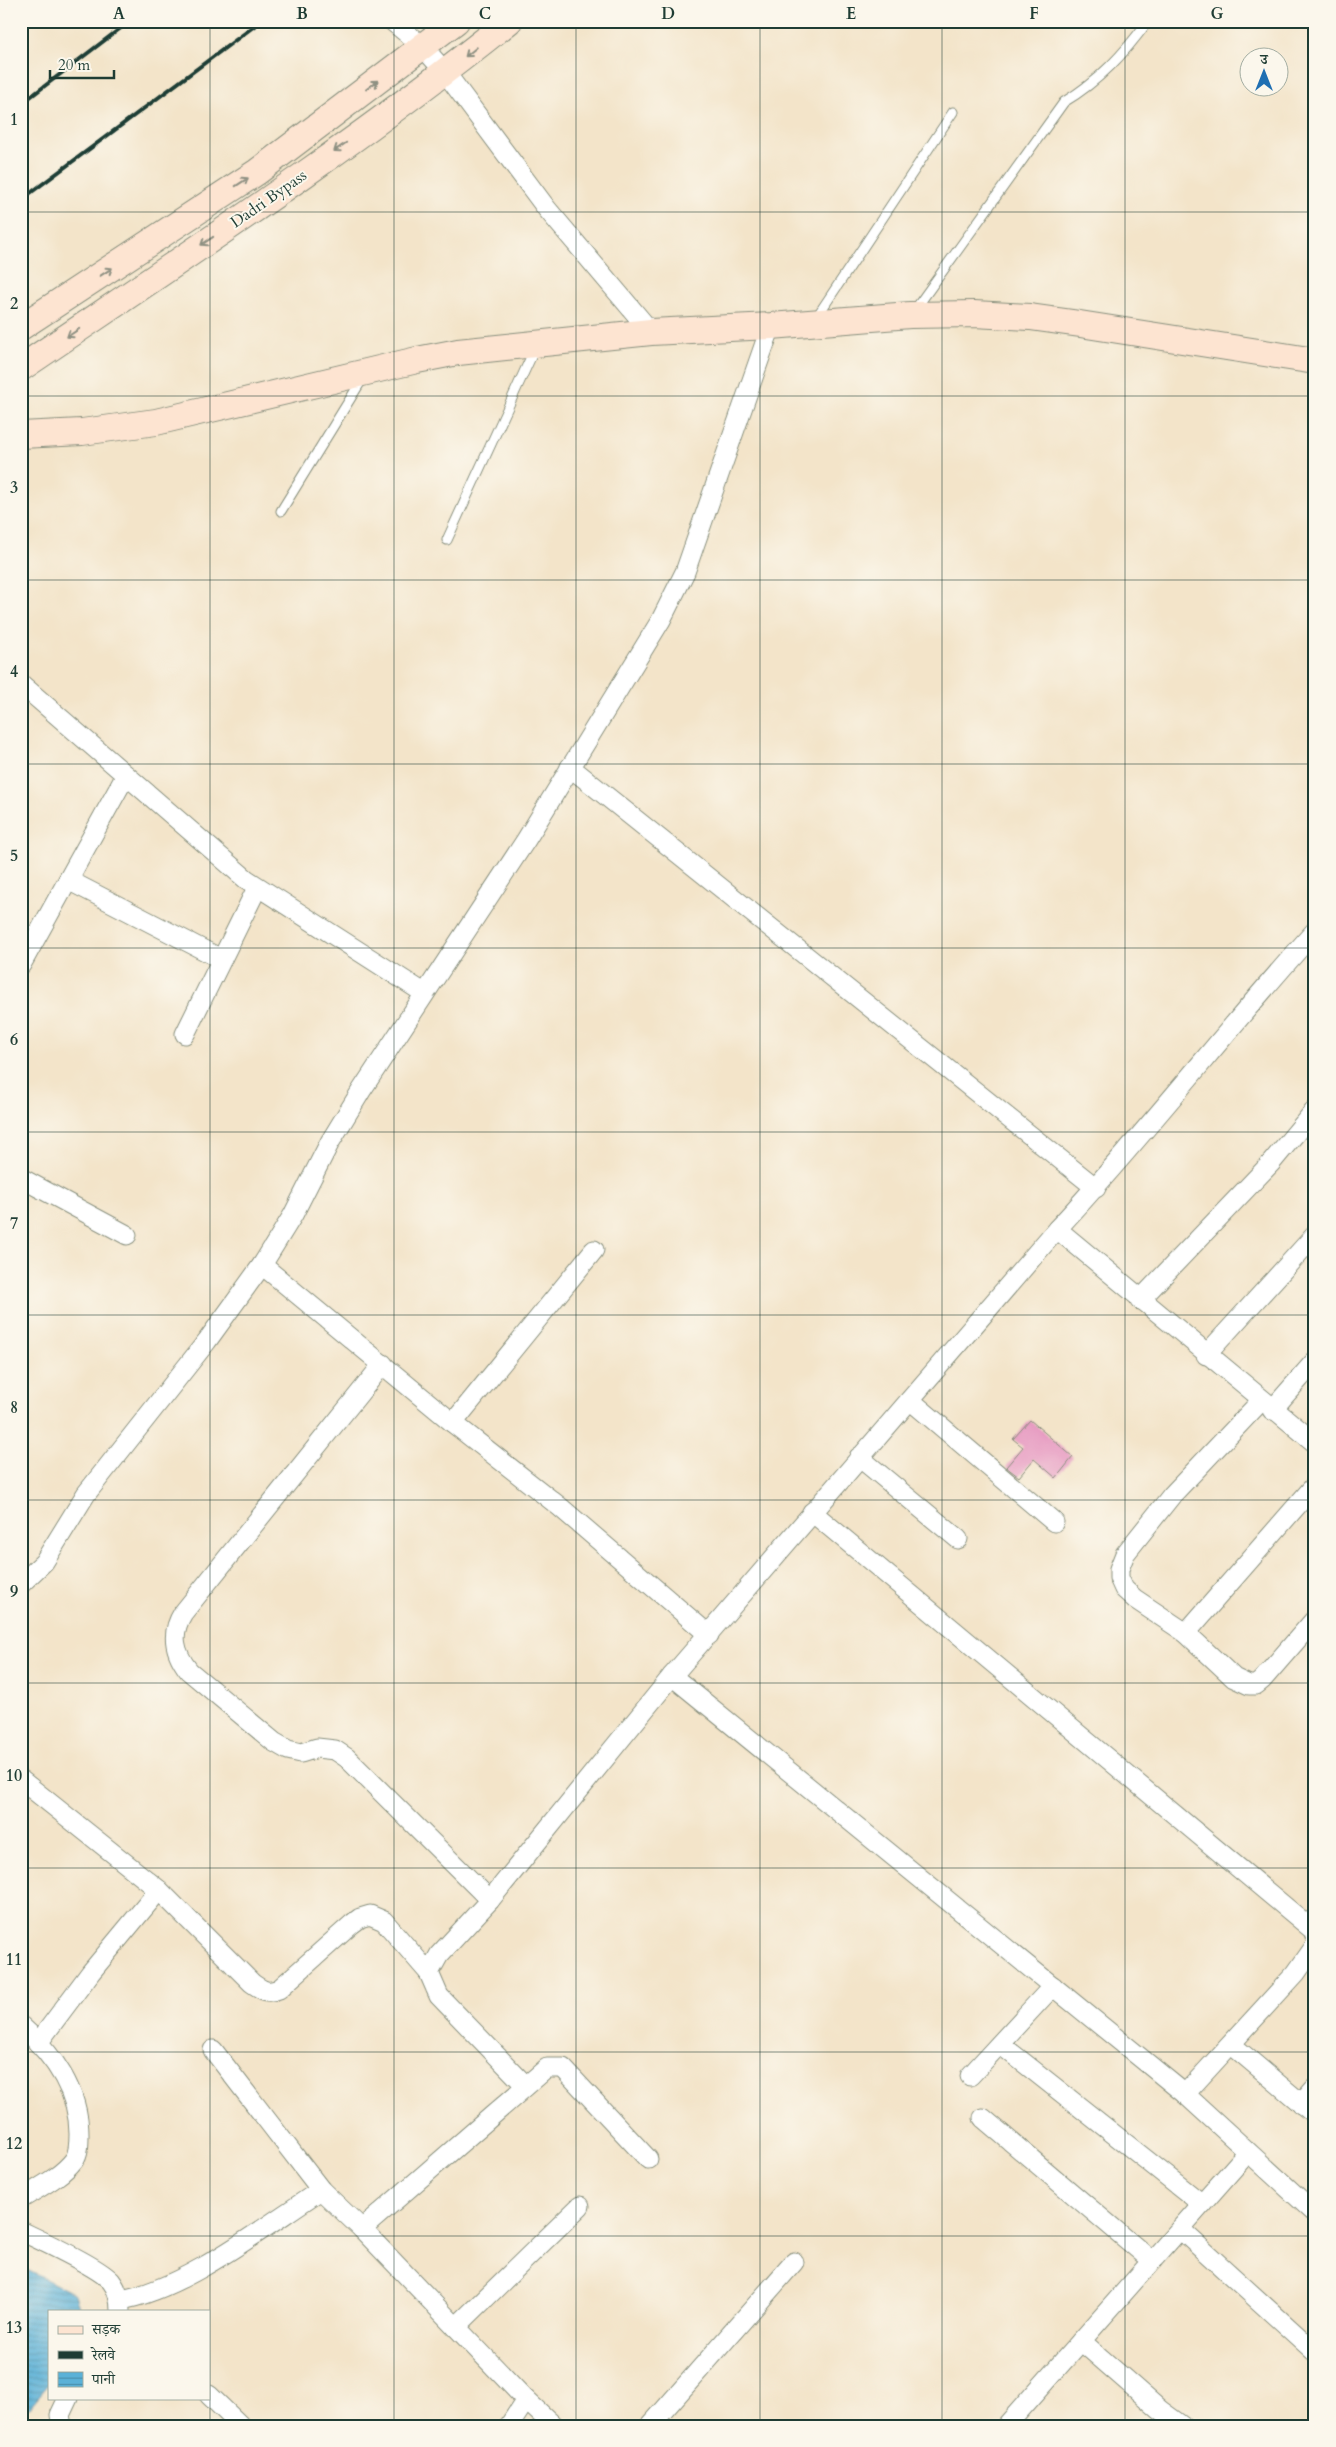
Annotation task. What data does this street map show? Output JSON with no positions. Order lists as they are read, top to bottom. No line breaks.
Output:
{"streets":{"street":["Dadri Bypass"]},"legend":["सड़क","रेलवे","पानी"],"scale_bar":"20 m","north":"top","grid":{"columns":["A","B","C","D","E","F","G"],"rows":["1","2","3","4","5","6","7","8","9","10","11","12","13"]}}
